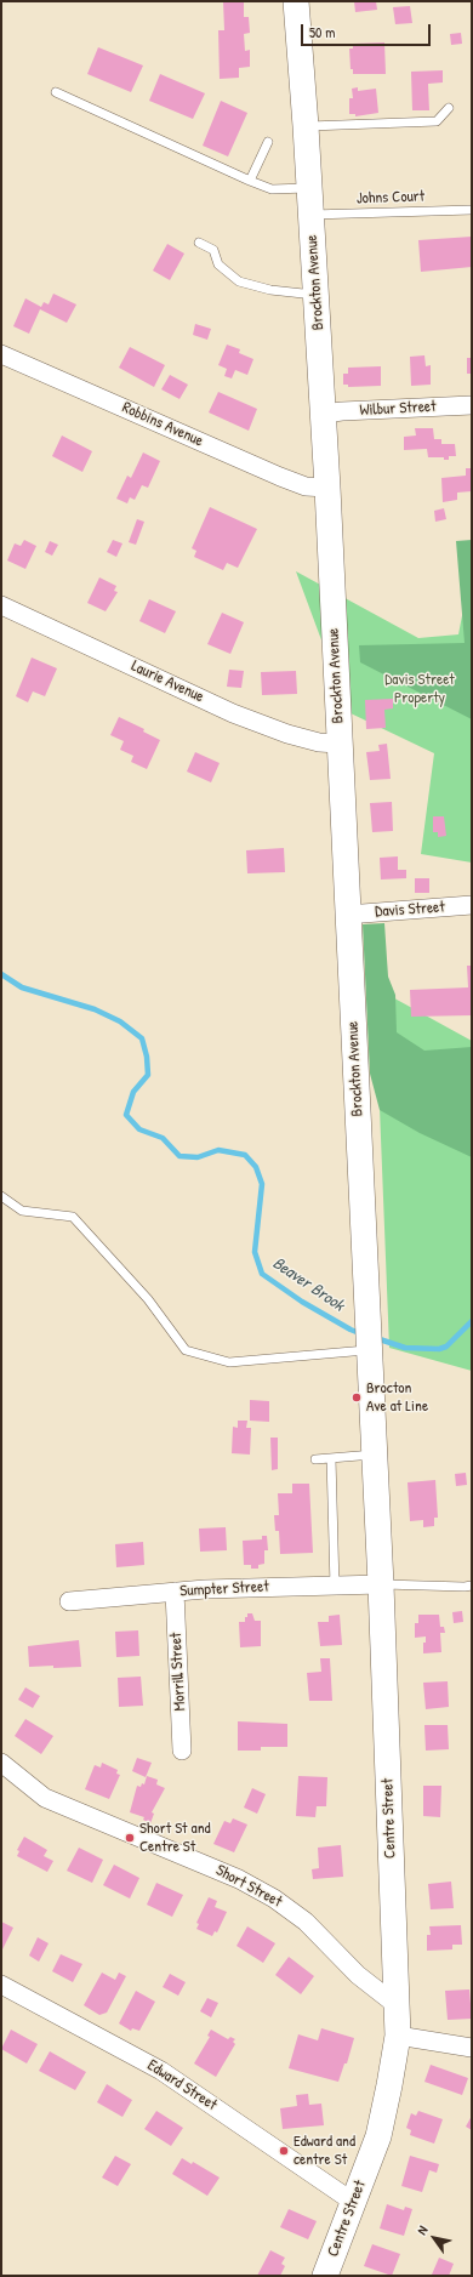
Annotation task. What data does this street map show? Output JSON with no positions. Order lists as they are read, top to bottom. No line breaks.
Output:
{"streets":{"main road":["Brockton Avenue","Centre Street"],"street":["Wilbur Street","Robbins Avenue","Laurie Avenue","Davis Street","Sumpter Street","Morrill Street","Short Street","Edward Street"],"lane":["Johns Court"]},"crossings":[["Johns Court","Brockton Avenue"],["Brockton Avenue","Wilbur Street"],["Brockton Avenue","Robbins Avenue"],["Brockton Avenue","Laurie Avenue"],["Brockton Avenue","Davis Street"],["Brockton Avenue","Centre Street"],["Sumpter Street","Morrill Street"],["Sumpter Street","Centre Street"],["Centre Street","Short Street"],["Centre Street","Edward Street"]],"water":["Beaver Brook"],"parks":["Davis Street Property"],"places":["Brocton Ave at Line","Short St and Centre St","Edward and centre St"],"scale_bar":"50 m","north":"top left"}
